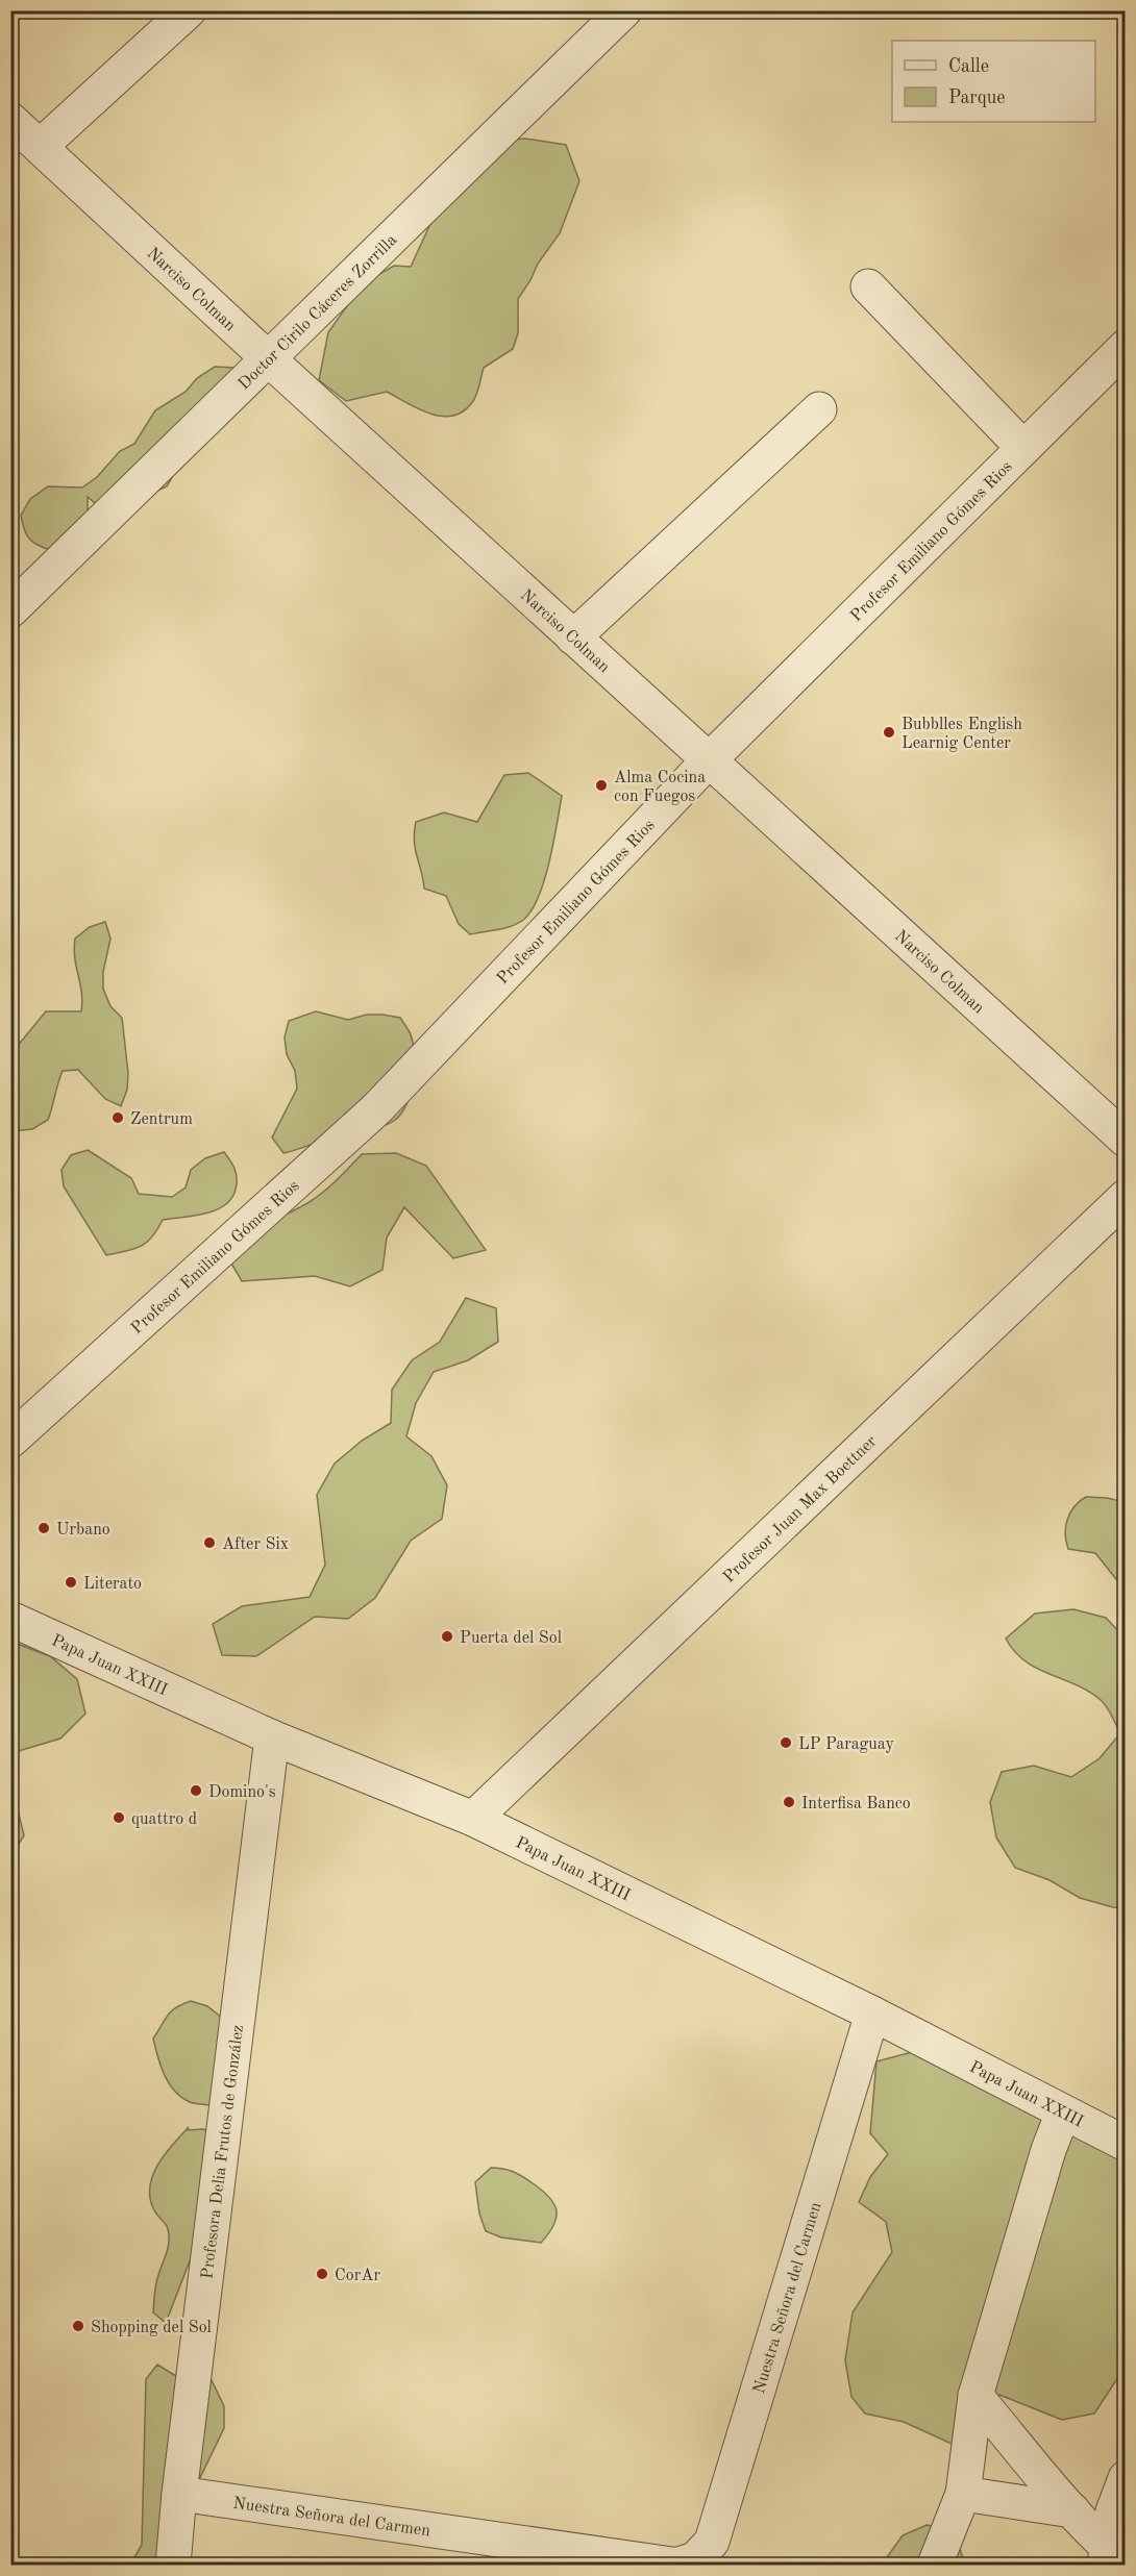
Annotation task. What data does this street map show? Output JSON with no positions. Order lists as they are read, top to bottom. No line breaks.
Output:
{"streets":{"street":["Narciso Colman","Doctor Cirilo Cáceres Zorrilla","Profesor Emiliano Gómes Rios","Profesor Juan Max Boettner","Papa Juan XXIII","Profesora Delia Frutos de González","Nuestra Señora del Carmen"]},"crossings":[["Narciso Colman","Doctor Cirilo Cáceres Zorrilla"],["Narciso Colman","Profesor Emiliano Gómes Rios"],["Profesor Juan Max Boettner","Papa Juan XXIII"],["Papa Juan XXIII","Profesora Delia Frutos de González"],["Papa Juan XXIII","Nuestra Señora del Carmen"],["Profesora Delia Frutos de González","Nuestra Señora del Carmen"]],"places":["Bubblles English Learnig Center","Alma Cocina con Fuegos","Zentrum","Urbano","After Six","Literato","Puerta del Sol","LP Paraguay","Domino's","Interfisa Banco","quattro d","CorAr","Shopping del Sol"],"legend":["Calle","Parque"]}
